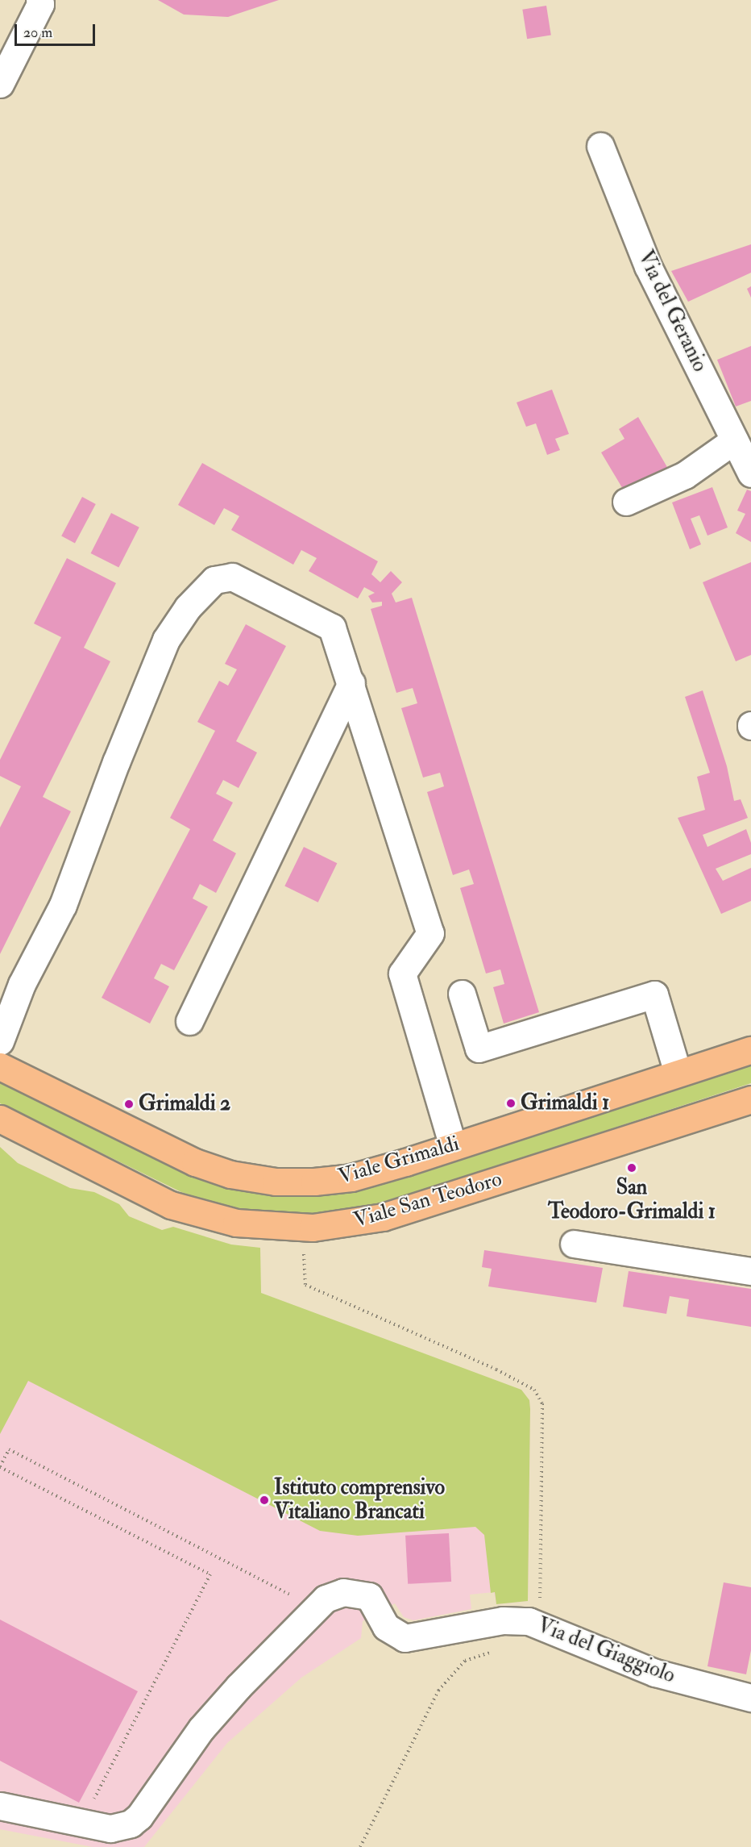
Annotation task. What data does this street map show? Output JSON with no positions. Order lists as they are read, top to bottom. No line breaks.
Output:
{"streets":{"main road":["Viale Grimaldi","Viale San Teodoro"],"street":["Via del Geranio","Via del Giaggiolo"]},"places":["Grimaldi 1","Grimaldi 2","San Teodoro-Grimaldi 1","Istituto comprensivo Vitaliano Brancati"],"scale_bar":"20 m"}
